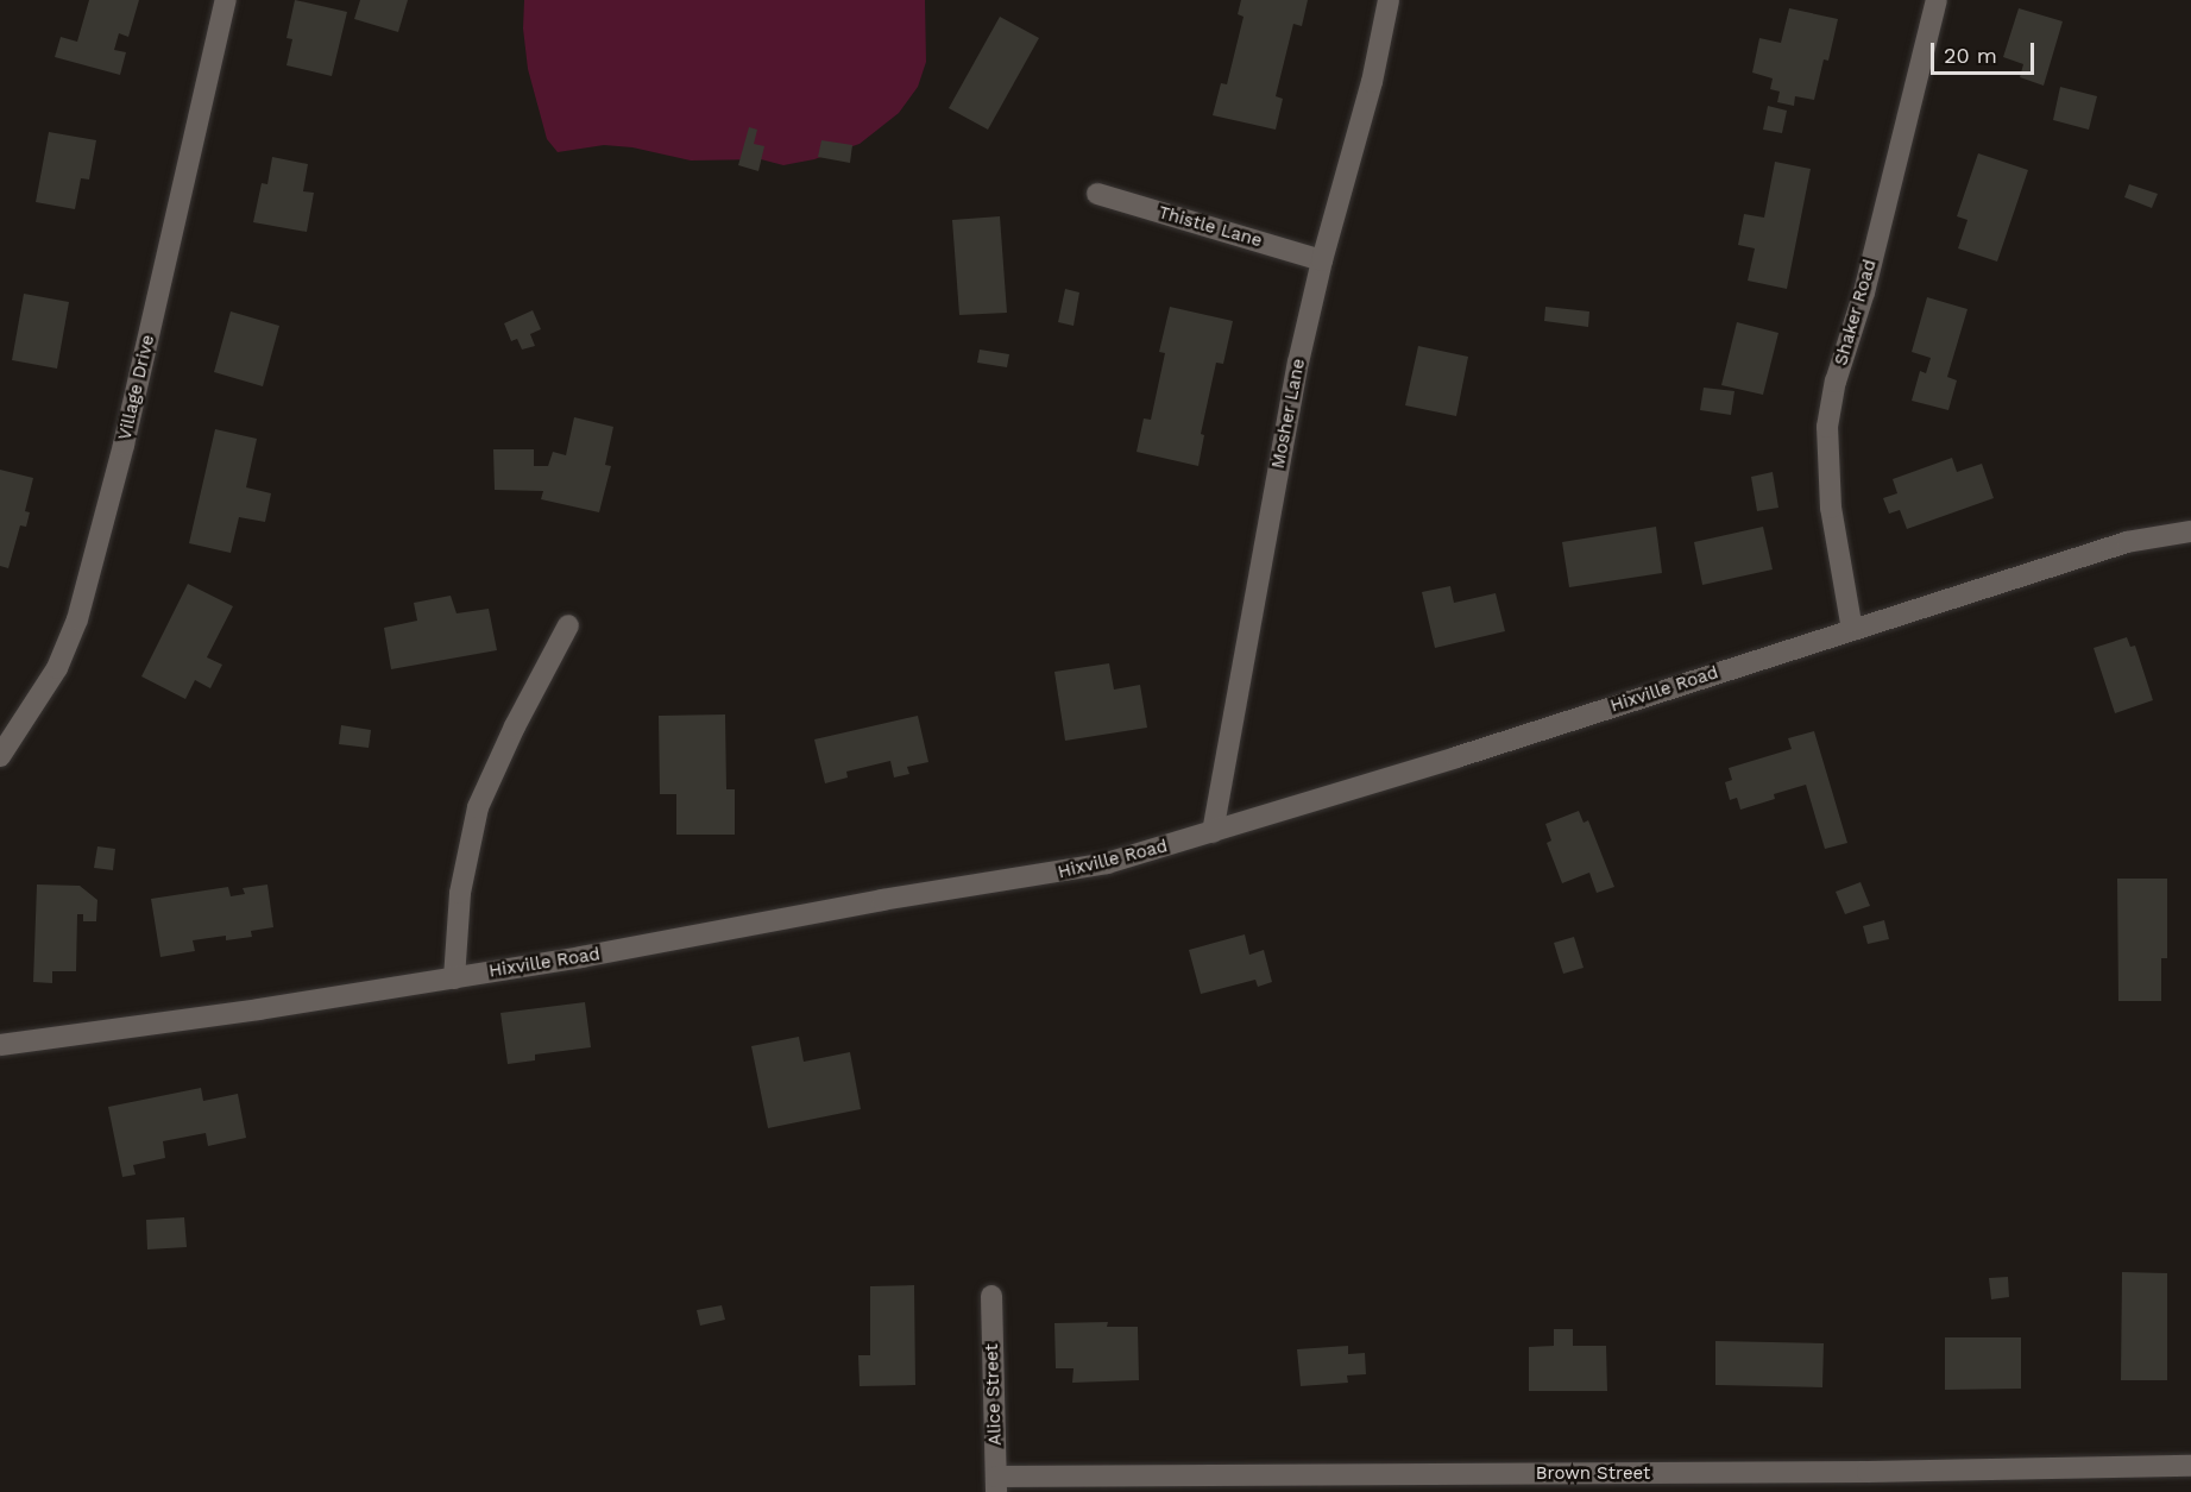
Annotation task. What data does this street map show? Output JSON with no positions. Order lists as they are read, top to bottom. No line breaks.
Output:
{"streets":{"street":["Thistle Lane","Shaker Road","Village Drive","Mosher Lane","Hixville Road","Alice Street","Brown Street"]},"crossings":[["Thistle Lane","Mosher Lane"],["Shaker Road","Hixville Road"],["Mosher Lane","Hixville Road"],["Alice Street","Brown Street"]],"scale_bar":"20 m"}
